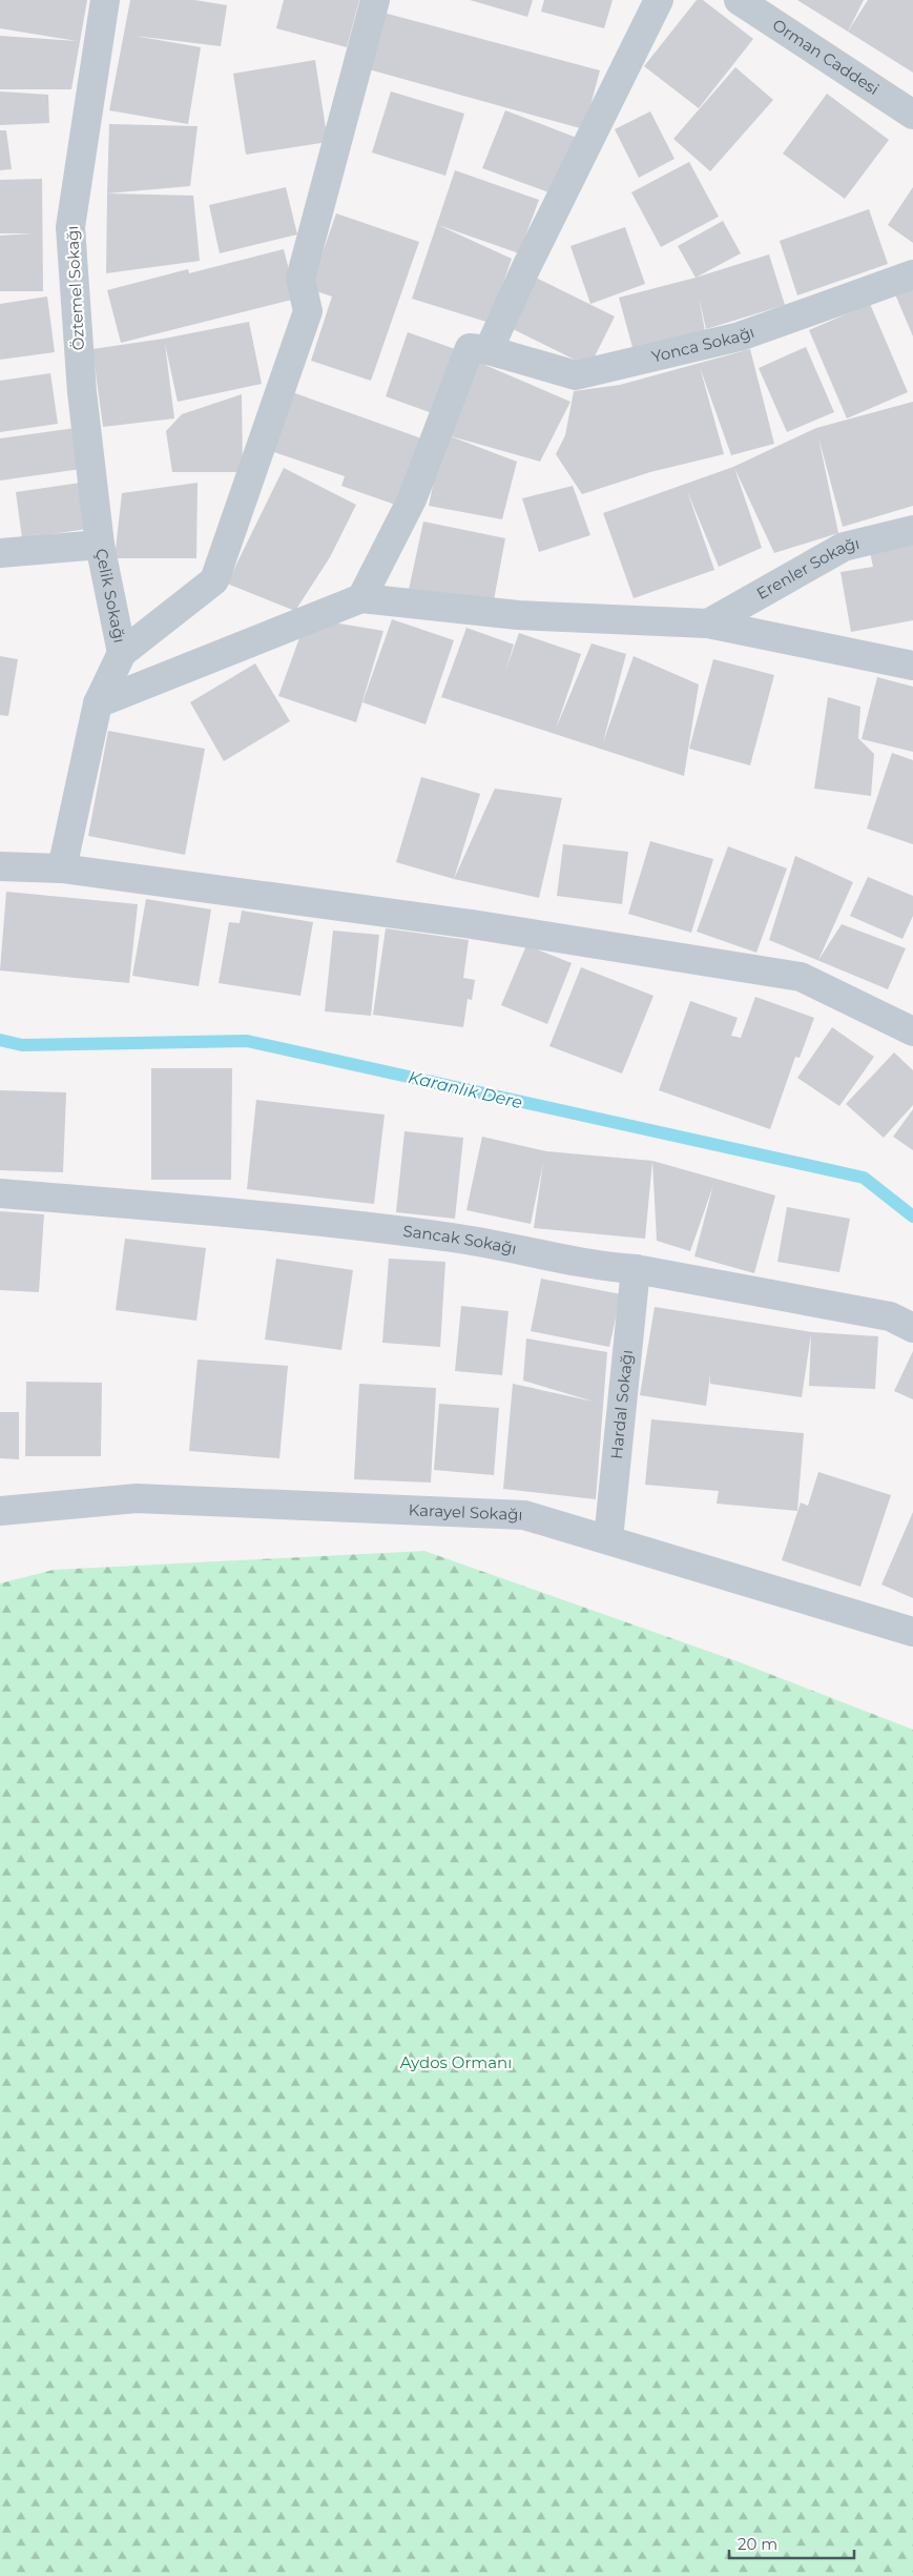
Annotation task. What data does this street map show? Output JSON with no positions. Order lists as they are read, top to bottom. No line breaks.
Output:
{"streets":{"street":["Orman Caddesi","Öztemel Sokağı","Yonca Sokağı","Erenler Sokağı","Çelik Sokağı","Sancak Sokağı","Hardal Sokağı","Karayel Sokağı"]},"crossings":[["Öztemel Sokağı","Çelik Sokağı"],["Sancak Sokağı","Hardal Sokağı"],["Hardal Sokağı","Karayel Sokağı"]],"water":["Karanlık Dere"],"parks":["Aydos Ormanı"],"scale_bar":"20 m"}
